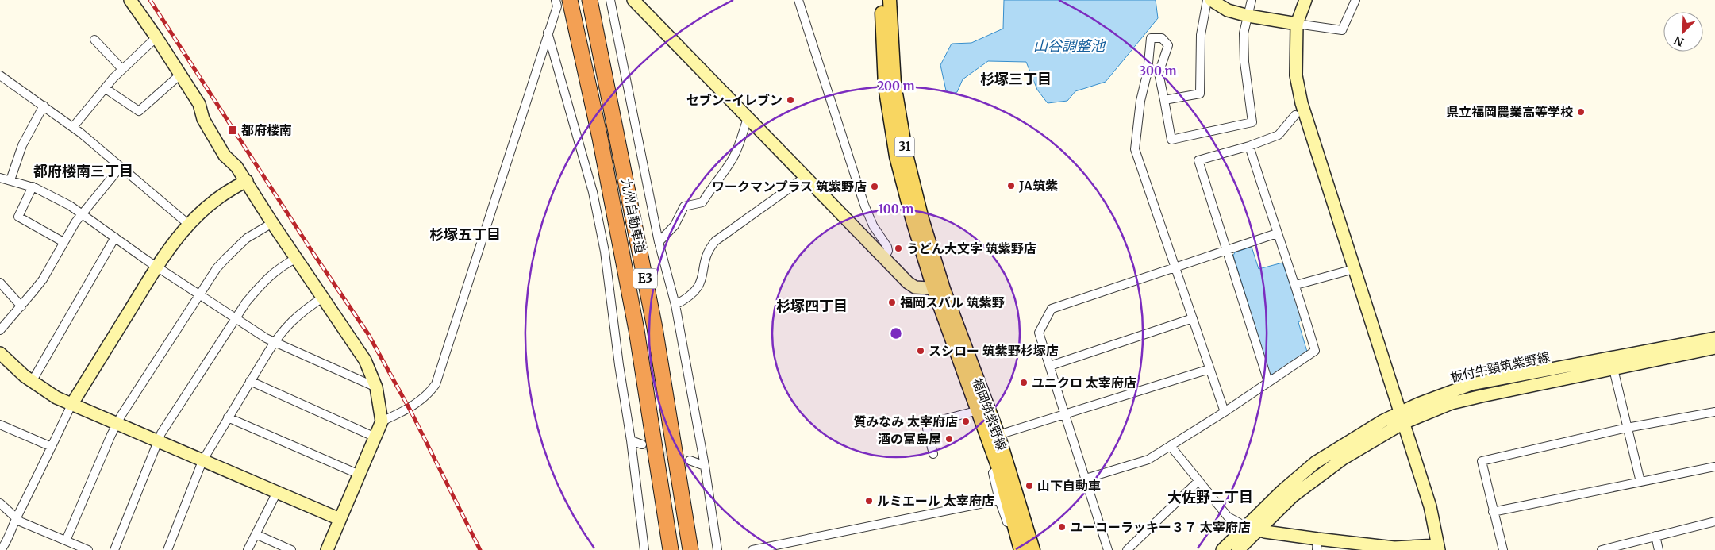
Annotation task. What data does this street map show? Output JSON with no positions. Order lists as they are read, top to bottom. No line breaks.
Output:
{"streets":{"highway":["九州自動車道","E3"],"main road":["31","福岡筑紫野線"],"street":["板付牛頸筑紫野線"]},"districts":["杉塚三丁目","都府楼南三丁目","杉塚五丁目","杉塚四丁目","大佐野二丁目"],"water":["山谷調整池"],"places":{"other":["セブン-イレブン","県立福岡農業高等学校","JA筑紫","ワークマンプラス 筑紫野店","うどん大文字 筑紫野店","福岡スバル 筑紫野","スシロー 筑紫野杉塚店","ユニクロ 太宰府店","質みなみ 太宰府店","酒の富島屋","山下自動車","ルミエール 太宰府店","ユーコーラッキー３７ 太宰府店"],"transit":["都府楼南"]},"north":"bottom left","rings":["300 m","200 m","100 m"]}
